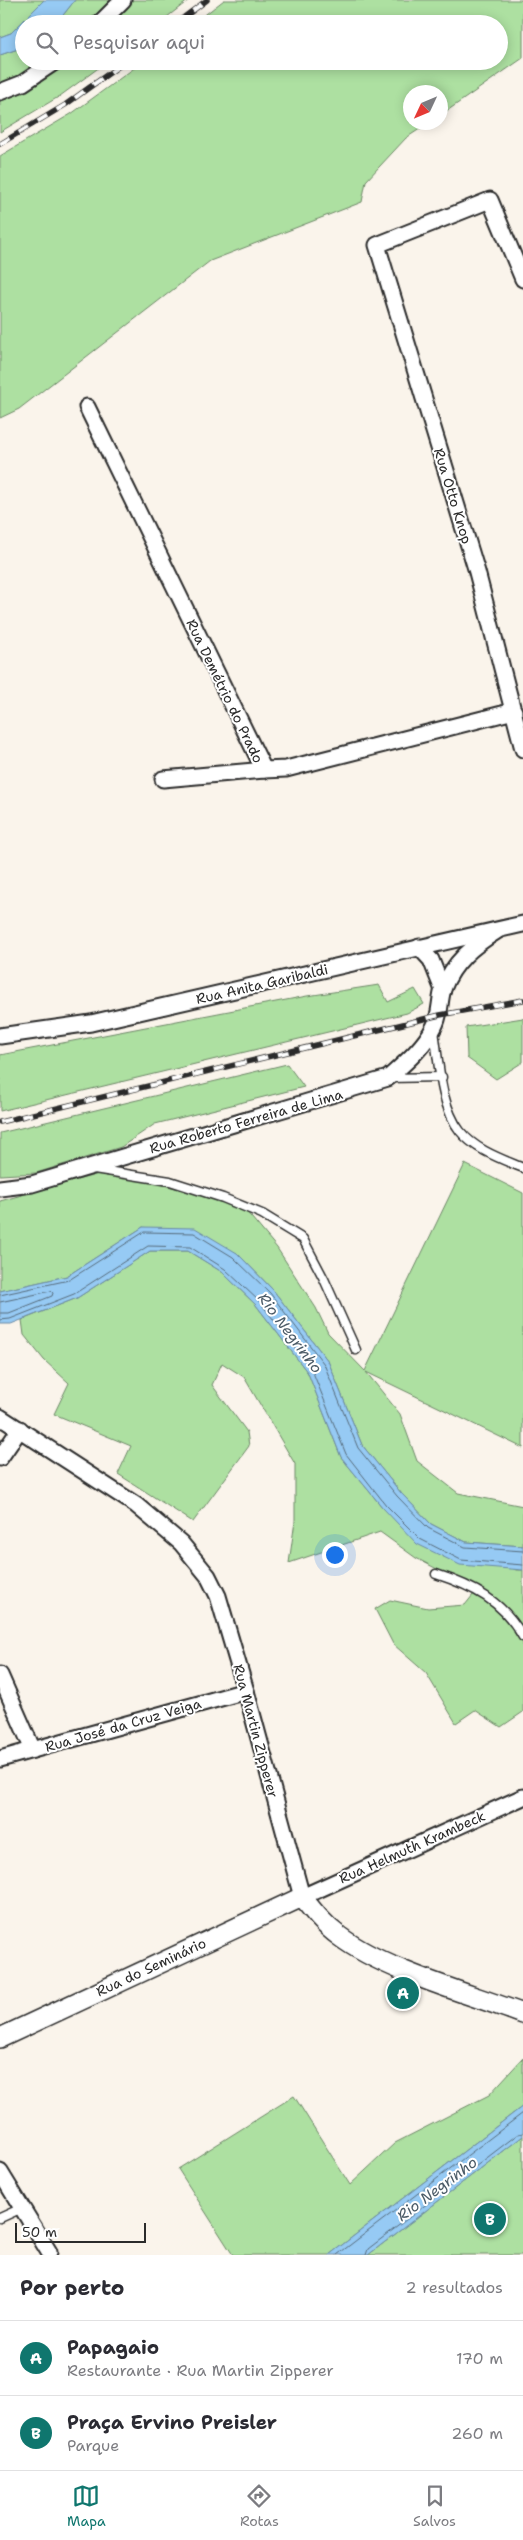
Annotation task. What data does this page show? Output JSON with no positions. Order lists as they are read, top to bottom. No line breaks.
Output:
{"streets":{"street":["Rua Otto Knop","Rua Demétrio do Prado","Rua Anita Garibaldi","Rua Roberto Ferreira de Lima","Rua José da Cruz Veiga","Rua Martin Zipperer","Rua Helmuth Krambeck","Rua do Seminário"]},"crossings":[["Rua Otto Knop","Rua Demétrio do Prado"],["Rua Anita Garibaldi","Rua Roberto Ferreira de Lima"],["Rua José da Cruz Veiga","Rua Martin Zipperer"],["Rua Martin Zipperer","Rua Helmuth Krambeck"],["Rua Martin Zipperer","Rua do Seminário"],["Rua Helmuth Krambeck","Rua do Seminário"]],"water":["Rio Negrinho"],"scale_bar":"50 m","north":"bottom left","page":{"search":"Pesquisar aqui","pins":["A","B"],"scale":"50 m","heading":["Por perto","2 resultados"],"list":[{"mark":"A","name":"Papagaio","note":"Restaurante · Rua Martin Zipperer","value":"170 m"},{"mark":"B","name":"Praça Ervino Preisler","note":"Parque","value":"260 m"}],"nav":["Mapa","Rotas","Salvos"]}}
